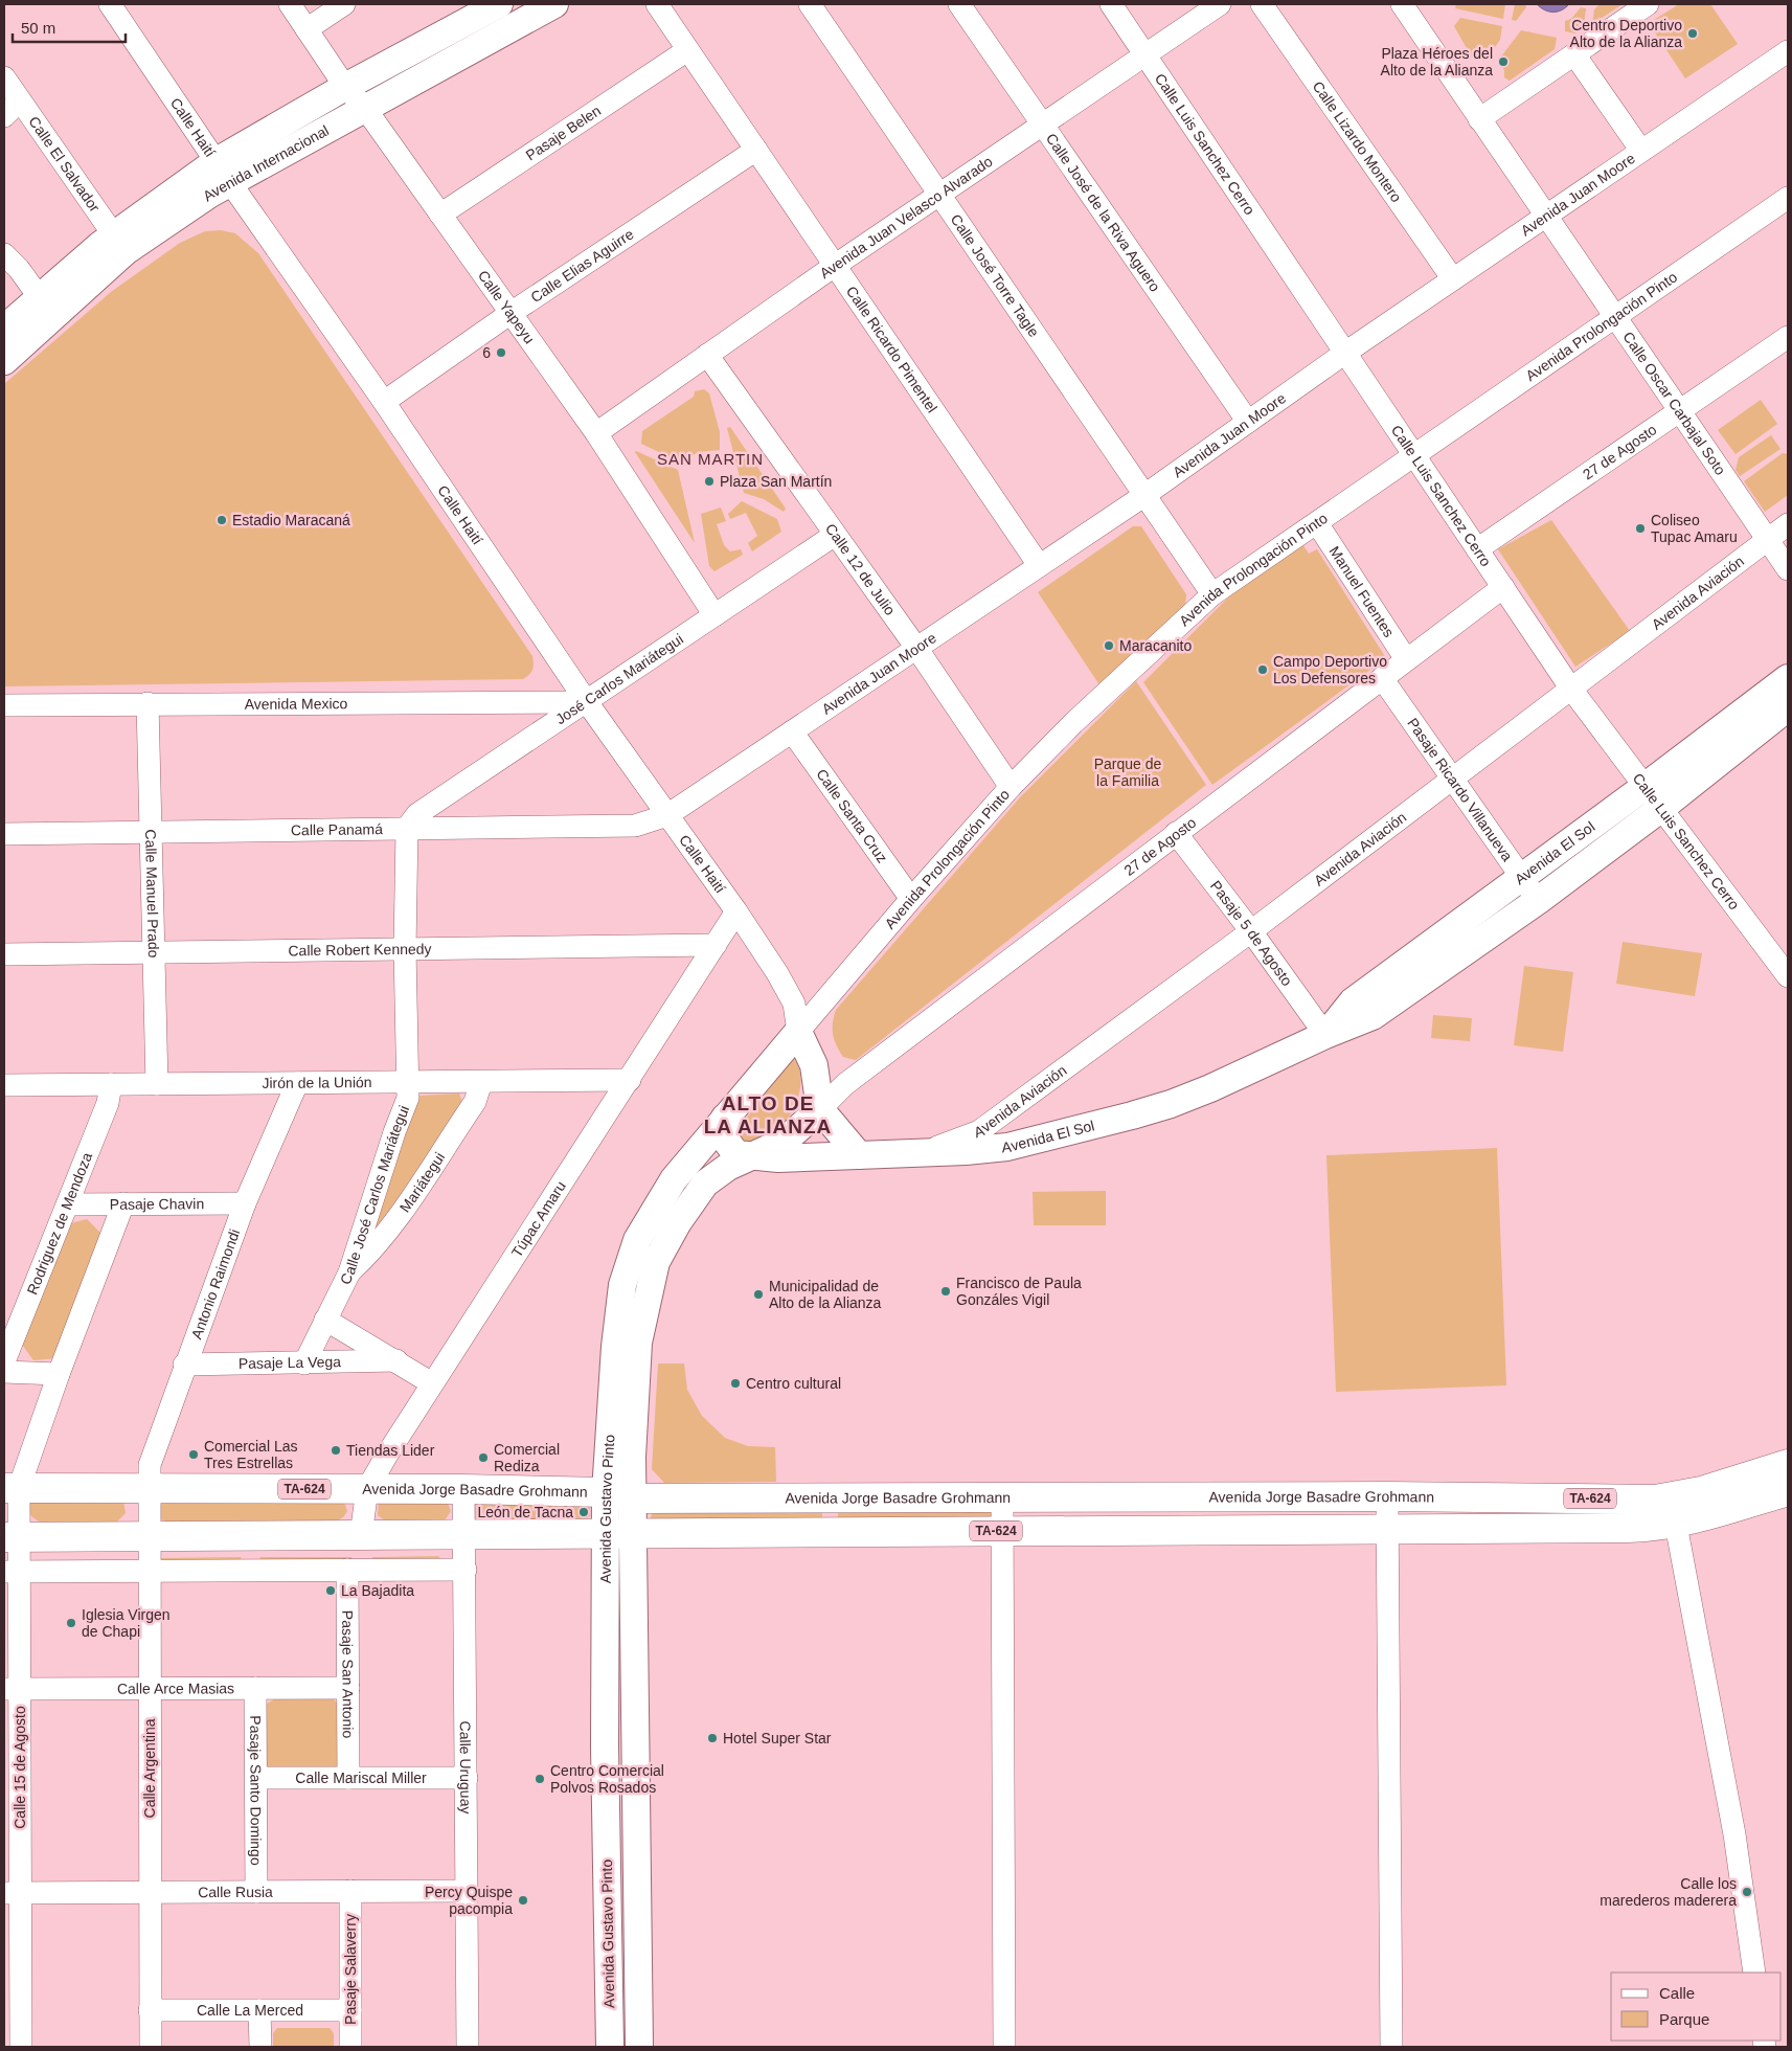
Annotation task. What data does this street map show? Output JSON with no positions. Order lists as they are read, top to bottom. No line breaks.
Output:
{"streets":{"highway":["TA-624","Avenida Jorge Basadre Grohmann"],"main road":["Avenida Internacional","Avenida El Sol","Avenida Gustavo Pinto"],"street":["Calle Haití","Pasaje Belen","Calle Lizardo Montero","Calle Luis Sanchez Cerro","Calle El Salvador","Avenida Juan Moore","Calle José de la Riva Aguero","Avenida Juan Velasco Alvarado","Calle Elias Aguirre","Calle José Torre Tagle","Calle Yapeyu","Avenida Prolongación Pinto","Calle Ricardo Pimentel","Calle Oscar Carbajal Soto","27 de Agosto","Calle 12 de Julio","Manuel Fuentes","Avenida Aviación","José Carlos Mariátegui","Avenida Mexico","Pasaje Ricardo Villanueva","Calle Santa Cruz","Calle Panamá","Calle Manuel Prado","Pasaje 5 de Agosto","Calle Robert Kennedy","Jirón de la Unión","Mariátegui","Calle José Carlos Mariátegui","Pasaje Chavin","Túpac Amaru","Rodriguez de Mendoza","Antonio Raimondi","Pasaje La Vega","Pasaje San Antonio","Calle Arce Masias","Calle 15 de Agosto","Calle Uruguay","Calle Argentina","Calle Mariscal Miller","Pasaje Santo Domingo","Calle Rusia","Pasaje Salaverry","Calle La Merced"]},"crossings":[["Calle Haití","Avenida Internacional"],["Calle Haití","Avenida Juan Moore"],["Calle Haití","Calle Elias Aguirre"],["Calle Haití","Avenida Prolongación Pinto"],["Calle Haití","José Carlos Mariátegui"],["Calle Haití","Avenida Mexico"],["Calle Haití","Calle Panamá"],["Calle Haití","Túpac Amaru"],["Calle Haití","Avenida Gustavo Pinto"],["Pasaje Belen","Calle Yapeyu"],["Pasaje Belen","Calle Ricardo Pimentel"],["Calle Lizardo Montero","Avenida Juan Moore"],["Calle Luis Sanchez Cerro","Avenida Juan Moore"],["Calle Luis Sanchez Cerro","Avenida Juan Velasco Alvarado"],["Calle Luis Sanchez Cerro","Avenida Prolongación Pinto"],["Calle Luis Sanchez Cerro","27 de Agosto"],["Calle Luis Sanchez Cerro","Avenida Aviación"],["Calle Luis Sanchez Cerro","Avenida El Sol"],["Avenida Internacional","Calle El Salvador"],["Avenida Internacional","Calle Yapeyu"],["Avenida Juan Moore","Calle José de la Riva Aguero"],["Avenida Juan Moore","Calle José Torre Tagle"],["Avenida Juan Moore","Calle Ricardo Pimentel"],["Avenida Juan Moore","Calle Oscar Carbajal Soto"],["Avenida Juan Moore","Calle 12 de Julio"],["Avenida Juan Moore","Calle Santa Cruz"],["Avenida Juan Moore","Calle Panamá"],["Calle José de la Riva Aguero","Avenida Juan Velasco Alvarado"],["Avenida Juan Velasco Alvarado","Calle José Torre Tagle"],["Avenida Juan Velasco Alvarado","Calle Yapeyu"],["Avenida Juan Velasco Alvarado","Calle Ricardo Pimentel"],["Avenida Juan Velasco Alvarado","Calle 12 de Julio"],["Calle Elias Aguirre","Calle Yapeyu"],["Calle Elias Aguirre","Calle Ricardo Pimentel"],["Calle José Torre Tagle","Avenida Prolongación Pinto"],["Calle Yapeyu","José Carlos Mariátegui"],["Avenida Prolongación Pinto","Calle Oscar Carbajal Soto"],["Avenida Prolongación Pinto","Calle 12 de Julio"],["Avenida Prolongación Pinto","Manuel Fuentes"],["Avenida Prolongación Pinto","Calle Santa Cruz"],["Avenida Prolongación Pinto","Avenida Gustavo Pinto"],["Calle Oscar Carbajal Soto","27 de Agosto"],["Calle Oscar Carbajal Soto","Avenida Aviación"],["27 de Agosto","Manuel Fuentes"],["27 de Agosto","Pasaje Ricardo Villanueva"],["27 de Agosto","Pasaje 5 de Agosto"],["Calle 12 de Julio","José Carlos Mariátegui"],["Avenida Aviación","Pasaje Ricardo Villanueva"],["Avenida Aviación","Avenida El Sol"],["Avenida Aviación","Pasaje 5 de Agosto"],["José Carlos Mariátegui","Avenida Mexico"],["José Carlos Mariátegui","Calle Panamá"],["José Carlos Mariátegui","Calle José Carlos Mariátegui"],["Avenida Mexico","Calle Manuel Prado"],["Pasaje Ricardo Villanueva","Avenida El Sol"],["Calle Panamá","Calle Manuel Prado"],["Calle Panamá","Calle José Carlos Mariátegui"],["Avenida El Sol","Pasaje 5 de Agosto"],["Avenida El Sol","Avenida Gustavo Pinto"],["Calle Manuel Prado","Calle Robert Kennedy"],["Calle Manuel Prado","Jirón de la Unión"],["Calle Robert Kennedy","Calle José Carlos Mariátegui"],["Calle Robert Kennedy","Túpac Amaru"],["Jirón de la Unión","Mariátegui"],["Jirón de la Unión","Calle José Carlos Mariátegui"],["Jirón de la Unión","Túpac Amaru"],["Jirón de la Unión","Rodriguez de Mendoza"],["Jirón de la Unión","Antonio Raimondi"],["Mariátegui","Calle José Carlos Mariátegui"],["Calle José Carlos Mariátegui","Pasaje La Vega"],["Pasaje Chavin","Rodriguez de Mendoza"],["Pasaje Chavin","Antonio Raimondi"],["Pasaje Chavin","Calle 15 de Agosto"],["Túpac Amaru","Avenida Jorge Basadre Grohmann"],["Antonio Raimondi","Pasaje La Vega"],["Antonio Raimondi","Avenida Jorge Basadre Grohmann"],["Antonio Raimondi","Calle Argentina"],["Avenida Jorge Basadre Grohmann","Avenida Gustavo Pinto"],["Avenida Jorge Basadre Grohmann","Calle 15 de Agosto"],["Avenida Jorge Basadre Grohmann","Calle Uruguay"],["Avenida Jorge Basadre Grohmann","Calle Argentina"],["Pasaje San Antonio","Calle Arce Masias"],["Pasaje San Antonio","Calle Mariscal Miller"],["Calle Arce Masias","Calle 15 de Agosto"],["Calle Arce Masias","Calle Argentina"],["Calle Arce Masias","Pasaje Santo Domingo"],["Calle 15 de Agosto","Calle Rusia"],["Calle Uruguay","Calle Mariscal Miller"],["Calle Uruguay","Calle Rusia"],["Calle Argentina","Calle Rusia"],["Calle Argentina","Calle La Merced"],["Calle Mariscal Miller","Pasaje Santo Domingo"],["Pasaje Santo Domingo","Calle Rusia"],["Calle Rusia","Pasaje Salaverry"],["Pasaje Salaverry","Calle La Merced"]],"districts":["SAN MARTIN","ALTO DE LA ALIANZA"],"parks":["Parque de la Familia"],"places":["Centro Deportivo Alto de la Alianza","Plaza Héroes del Alto de la Alianza","6","Plaza San Martín","Estadio Maracaná","Coliseo Tupac Amaru","Maracanito","Campo Deportivo Los Defensores","Francisco de Paula Gonzáles Vigil","Municipalidad de Alto de la Alianza","Centro cultural","Tiendas Lider","Comercial Las Tres Estrellas","Comercial Rediza","León de Tacna","La Bajadita","Iglesia Virgen de Chapi","Hotel Super Star","Centro Comercial Polvos Rosados","Calle los marederos maderera","Percy Quispe pacompia"],"legend":["Calle","Parque"],"scale_bar":"50 m"}
